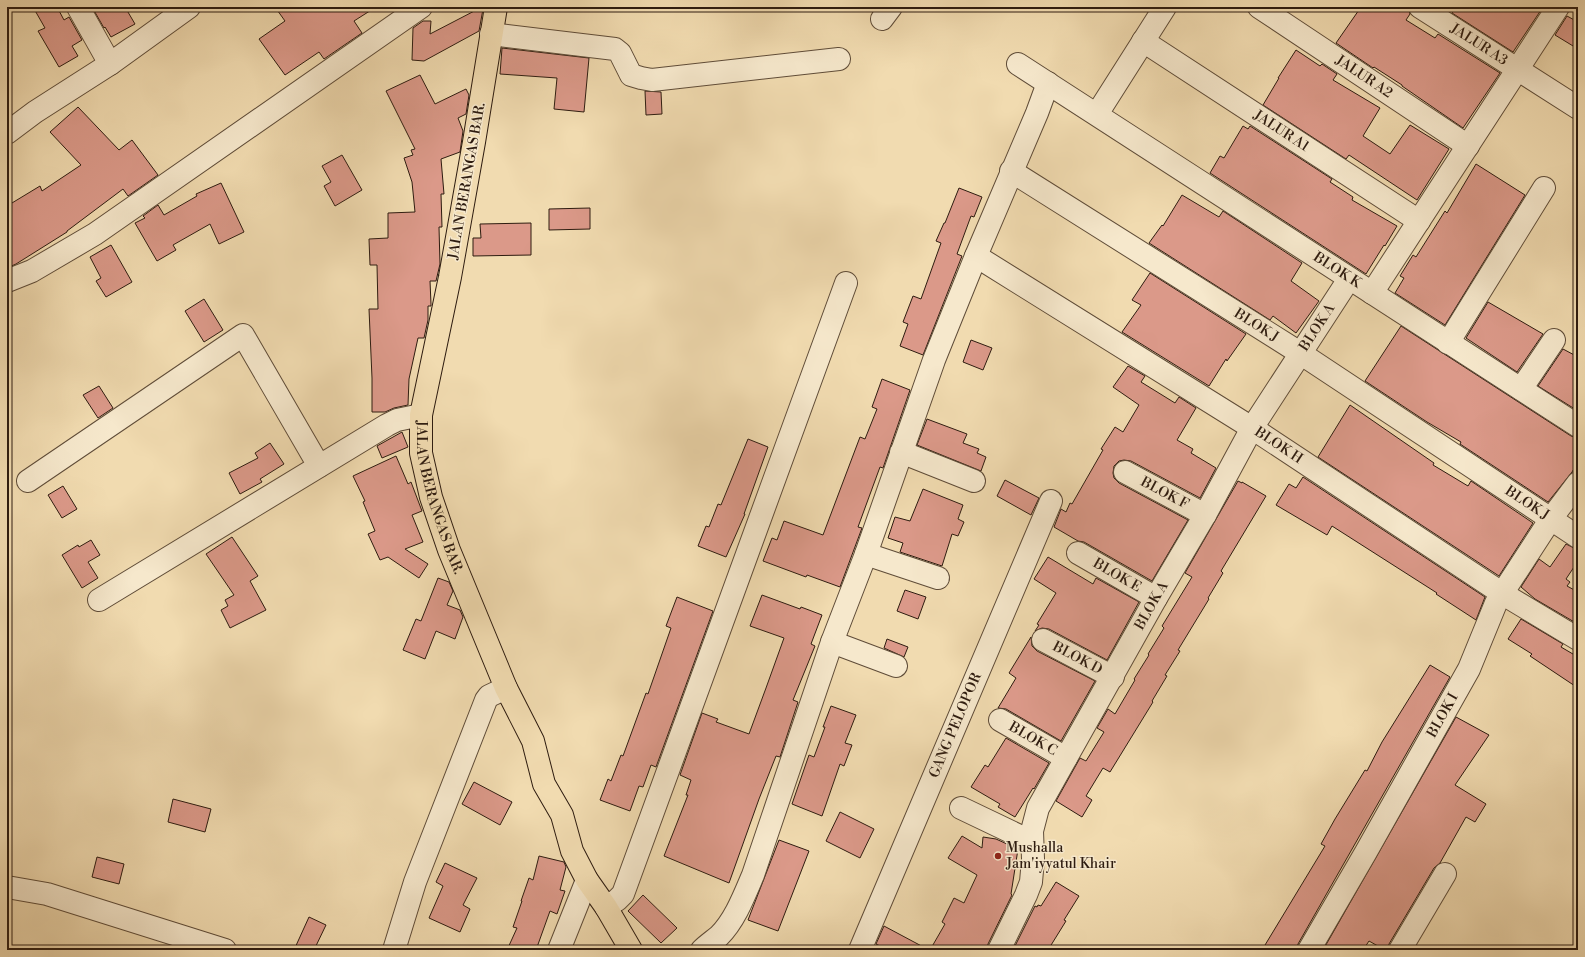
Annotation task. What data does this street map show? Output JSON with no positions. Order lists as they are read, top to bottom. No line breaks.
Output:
{"streets":{"main road":["JALAN BERANGAS BAR."],"street":["JALUR A3","JALUR A2","JALUR A1","BLOK K","BLOK J","BLOK A","BLOK H","BLOK F","BLOK E","BLOK D","BLOK I","GANG PELOPOR","BLOK C"]},"crossings":[["BLOK K","BLOK A"],["BLOK J","BLOK A"],["BLOK J","BLOK I"],["BLOK A","BLOK H"],["BLOK A","BLOK F"],["BLOK A","BLOK E"],["BLOK A","BLOK D"],["BLOK A","BLOK C"],["BLOK H","BLOK I"]],"places":["Mushalla Jam'iyyatul Khair"]}
